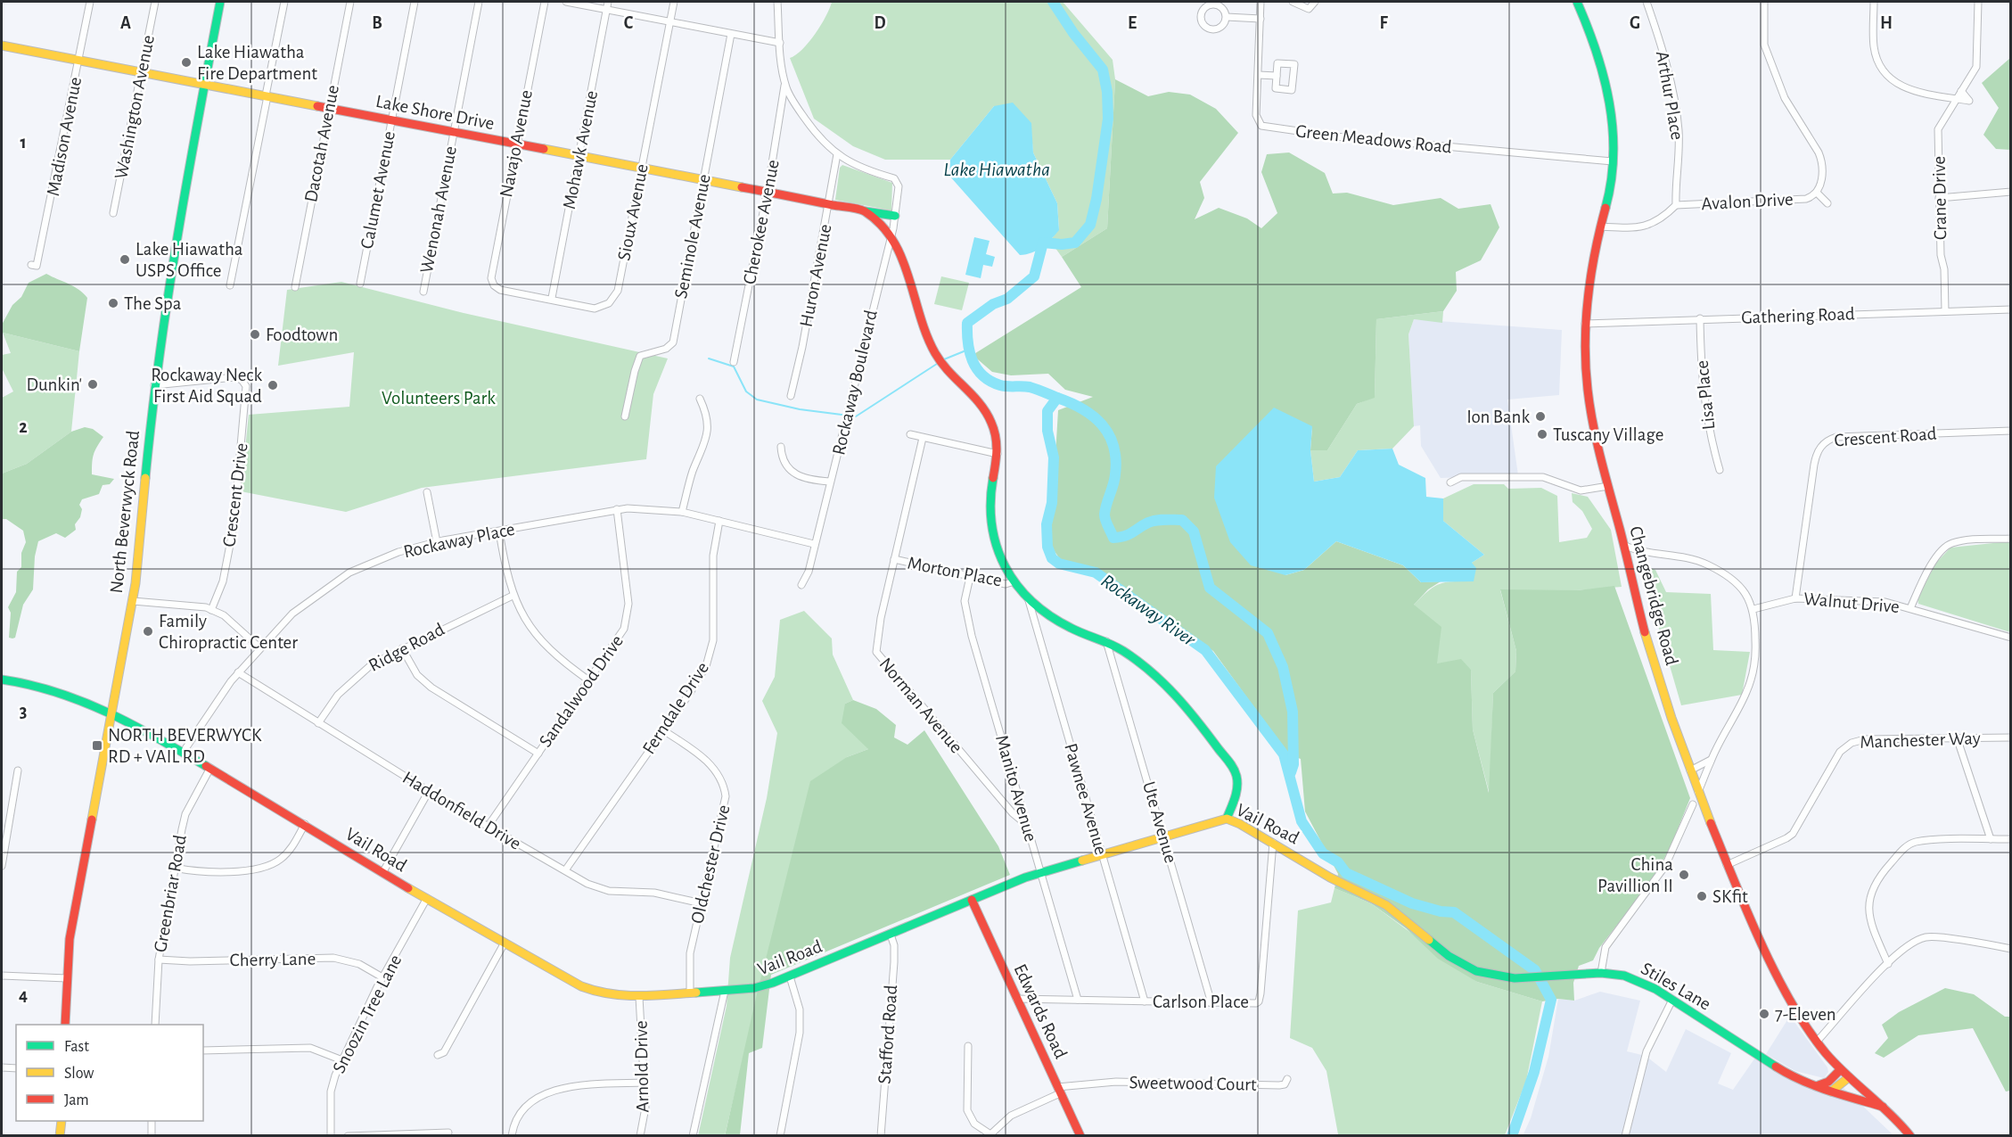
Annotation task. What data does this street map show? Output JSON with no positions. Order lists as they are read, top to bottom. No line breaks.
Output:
{"streets":{"street":["Arthur Place","Washington Avenue","Lake Shore Drive","Madison Avenue","Green Meadows Road","Dacotah Avenue","Navajo Avenue","Mohawk Avenue","Calumet Avenue","Crane Drive","Avalon Drive","Wenonah Avenue","Sioux Avenue","Cherokee Avenue","Seminole Avenue","Huron Avenue","Gathering Road","Rockaway Boulevard","Lisa Place","Crescent Road","Crescent Drive","North Beverwyck Road","Rockaway Place","Morton Place","Changebridge Road","Walnut Drive","Ridge Road","Sandalwood Drive","Norman Avenue","Ferndale Drive","Manchester Way","Manito Avenue","Pawnee Avenue","Haddonfield Drive","Ute Avenue","Vail Road","Oldchester Drive","Greenbriar Road","Cherry Lane","Stiles Lane","Carlson Place","Edwards Road","Snoozin Tree Lane","Stafford Road","Arnold Drive","Sweetwood Court"]},"crossings":[["Arthur Place","Avalon Drive"],["Washington Avenue","Lake Shore Drive"],["Lake Shore Drive","Madison Avenue"],["Lake Shore Drive","Dacotah Avenue"],["Lake Shore Drive","Navajo Avenue"],["Lake Shore Drive","Mohawk Avenue"],["Lake Shore Drive","Calumet Avenue"],["Lake Shore Drive","Wenonah Avenue"],["Lake Shore Drive","Sioux Avenue"],["Lake Shore Drive","Cherokee Avenue"],["Lake Shore Drive","Seminole Avenue"],["Lake Shore Drive","Huron Avenue"],["Lake Shore Drive","Rockaway Boulevard"],["Lake Shore Drive","North Beverwyck Road"],["Green Meadows Road","Changebridge Road"],["Navajo Avenue","Sioux Avenue"],["Mohawk Avenue","Sioux Avenue"],["Crane Drive","Gathering Road"],["Huron Avenue","Rockaway Boulevard"],["Gathering Road","Lisa Place"],["Gathering Road","Changebridge Road"],["Rockaway Boulevard","Rockaway Place"],["Crescent Road","Walnut Drive"],["Crescent Drive","North Beverwyck Road"],["North Beverwyck Road","Vail Road"],["Rockaway Place","Sandalwood Drive"],["Rockaway Place","Ferndale Drive"],["Rockaway Place","Haddonfield Drive"],["Rockaway Place","Vail Road"],["Morton Place","Norman Avenue"],["Morton Place","Manito Avenue"],["Changebridge Road","Manchester Way"],["Changebridge Road","Stiles Lane"],["Ridge Road","Haddonfield Drive"],["Sandalwood Drive","Haddonfield Drive"],["Norman Avenue","Manito Avenue"],["Ferndale Drive","Haddonfield Drive"],["Ferndale Drive","Oldchester Drive"],["Manito Avenue","Vail Road"],["Manito Avenue","Carlson Place"],["Pawnee Avenue","Vail Road"],["Pawnee Avenue","Carlson Place"],["Haddonfield Drive","Oldchester Drive"],["Ute Avenue","Vail Road"],["Ute Avenue","Carlson Place"],["Vail Road","Oldchester Drive"],["Vail Road","Greenbriar Road"],["Vail Road","Stiles Lane"],["Vail Road","Carlson Place"],["Vail Road","Edwards Road"],["Vail Road","Snoozin Tree Lane"],["Vail Road","Stafford Road"],["Vail Road","Arnold Drive"],["Greenbriar Road","Cherry Lane"],["Cherry Lane","Snoozin Tree Lane"],["Carlson Place","Edwards Road"],["Edwards Road","Sweetwood Court"]],"water":["Lake Hiawatha","Rockaway River"],"parks":["Volunteers Park"],"places":{"other":["Lake Hiawatha Fire Department","Lake Hiawatha USPS Office","The Spa","Foodtown","Dunkin'","Rockaway Neck First Aid Squad","Ion Bank","Tuscany Village","Family Chiropractic Center","China Pavillion II","SKfit","7-Eleven"],"transit":["NORTH BEVERWYCK RD + VAIL RD"]},"legend":["Fast","Slow","Jam"],"grid":{"columns":["A","B","C","D","E","F","G","H"],"rows":["1","2","3","4"]}}
